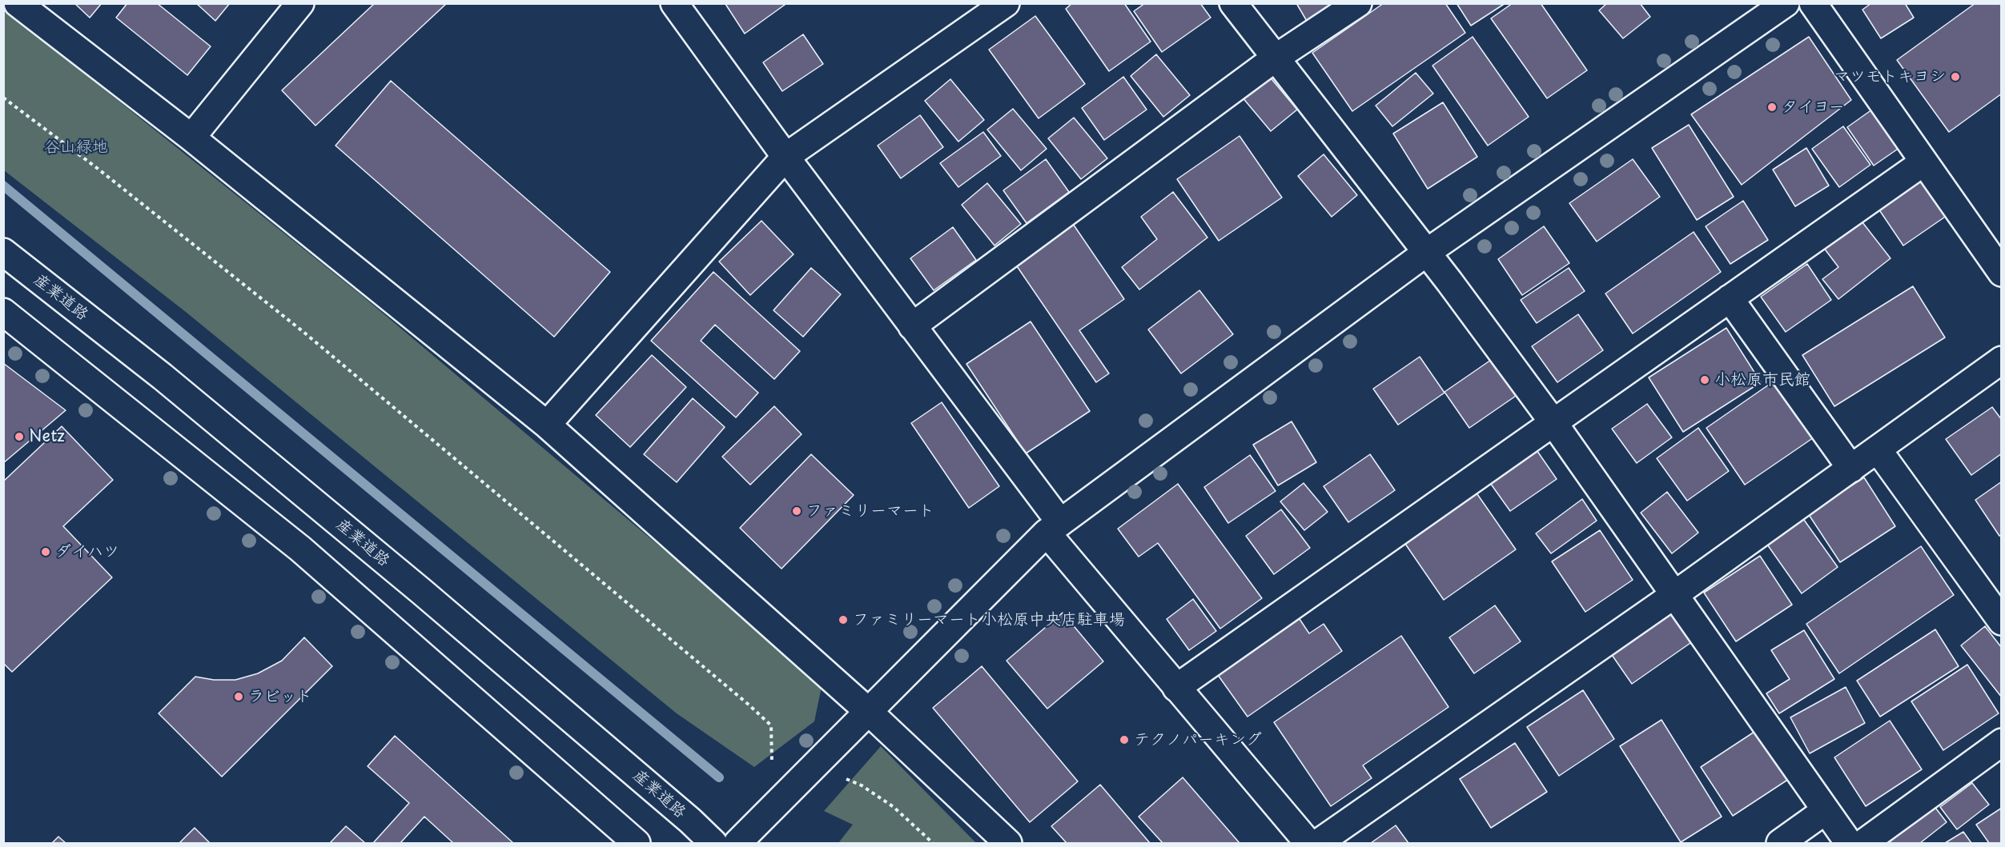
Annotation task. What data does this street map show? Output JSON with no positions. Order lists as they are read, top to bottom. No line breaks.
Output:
{"streets":{"street":["産業道路"]},"parks":["谷山緑地"],"places":["マツモトキヨシ","タイヨー","小松原市民館","Netz","ファミリーマート","ダイハツ","ファミリーマート小松原中央店駐車場","ラビット","テクノパーキング"]}
